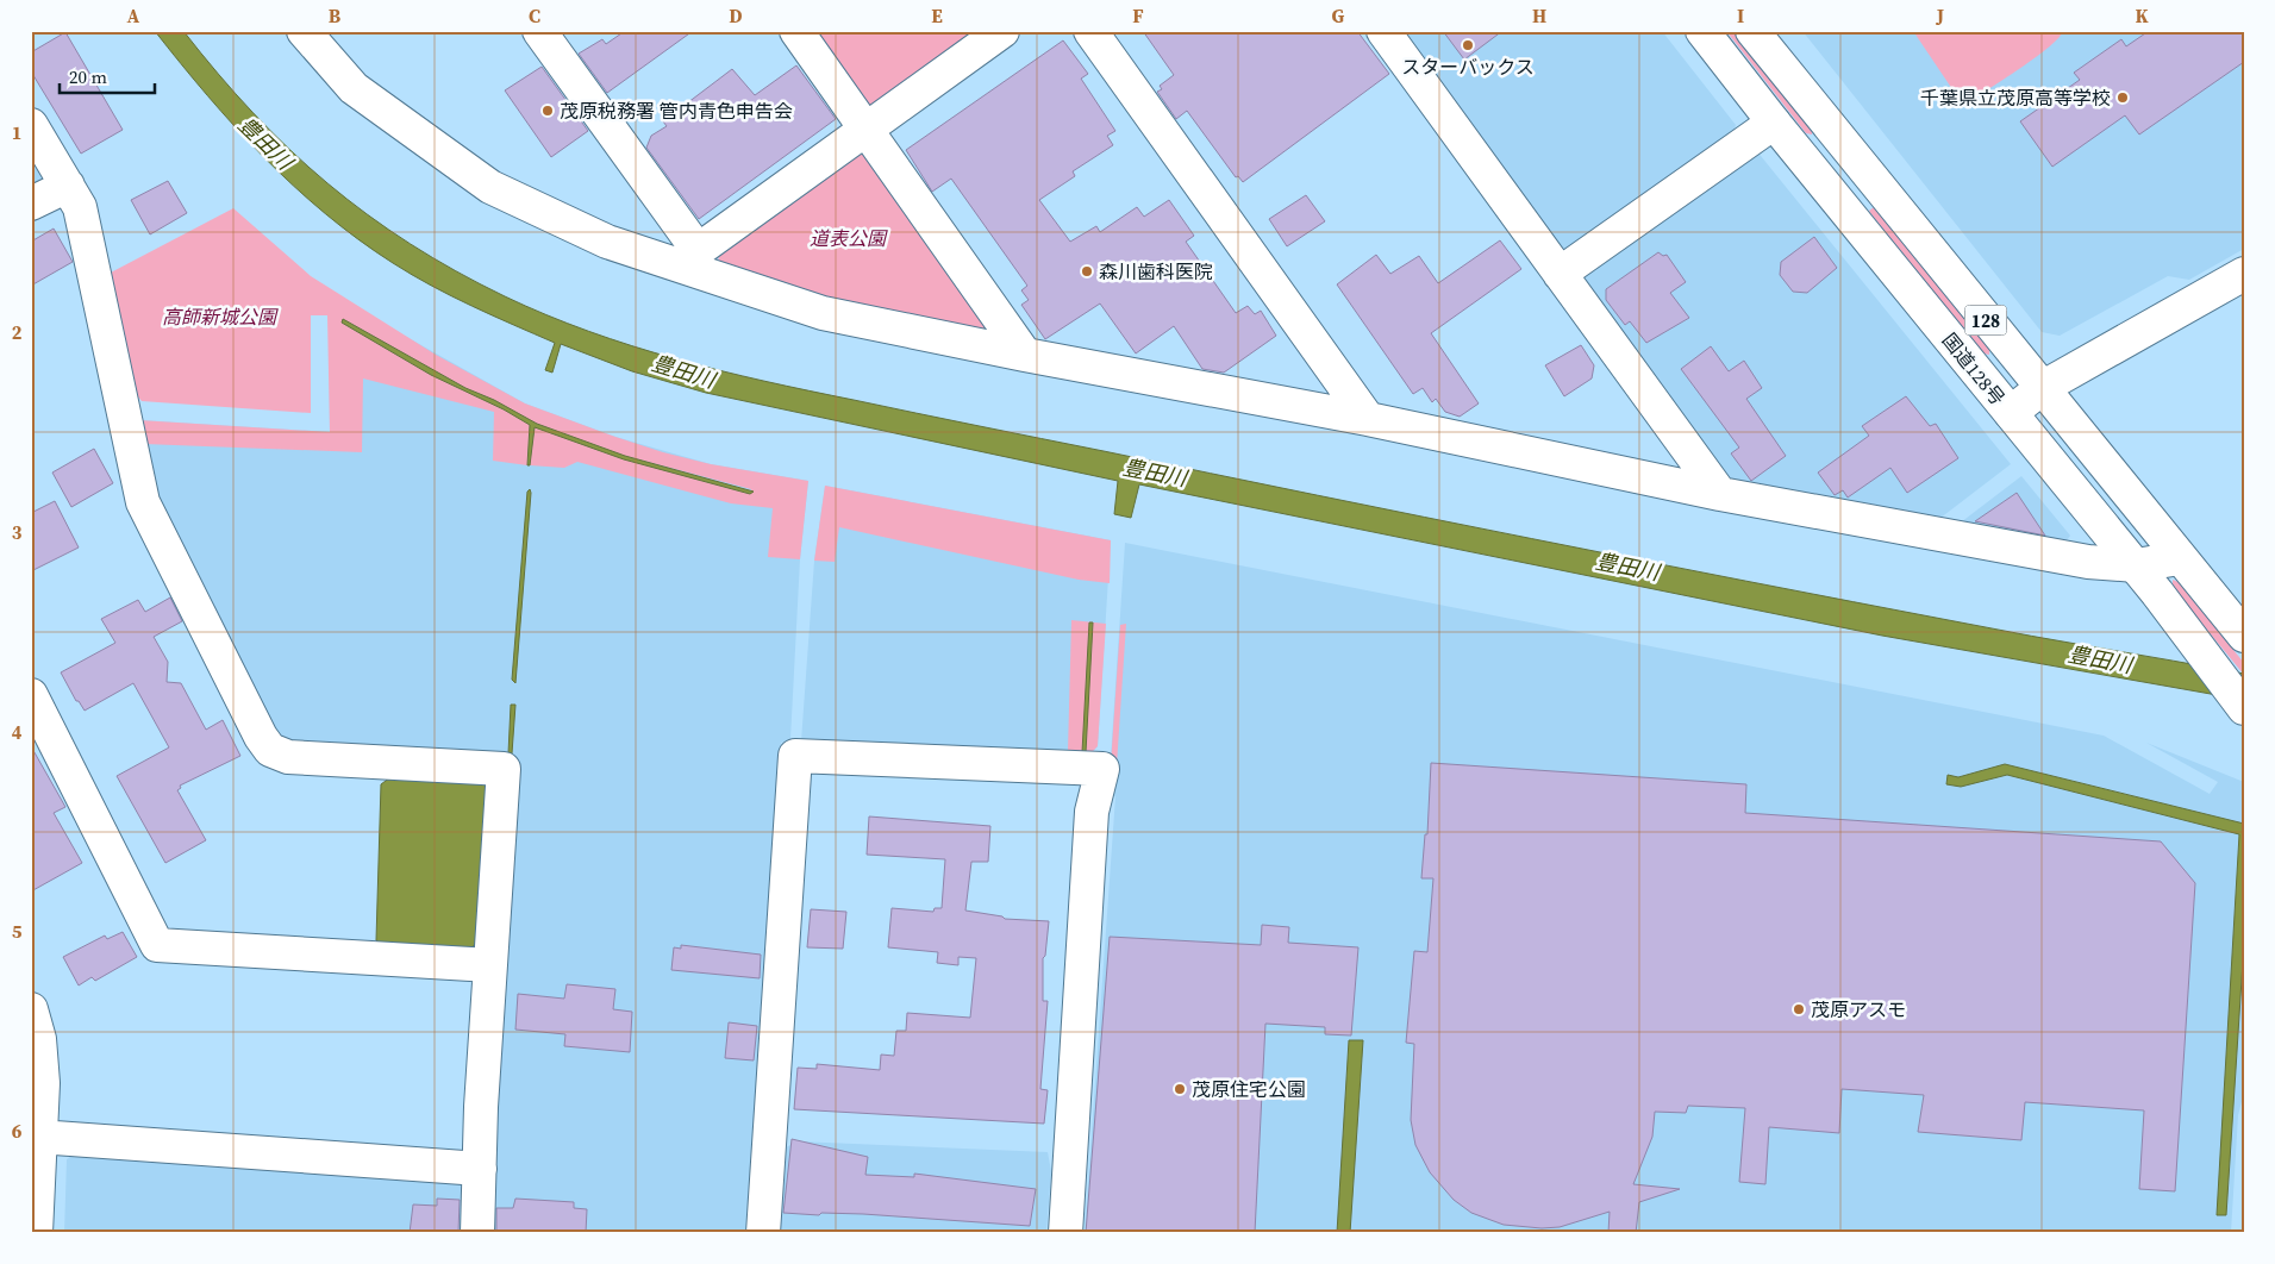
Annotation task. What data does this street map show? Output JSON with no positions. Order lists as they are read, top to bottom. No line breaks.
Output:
{"streets":{"main road":["128","国道128号"]},"water":["豊田川"],"parks":["道表公園","高師新城公園"],"places":["スターバックス","千葉県立茂原高等学校","茂原税務署 管内青色申告会","森川歯科医院","茂原アスモ","茂原住宅公園"],"scale_bar":"20 m","grid":{"columns":["A","B","C","D","E","F","G","H","I","J","K"],"rows":["1","2","3","4","5","6"]}}
